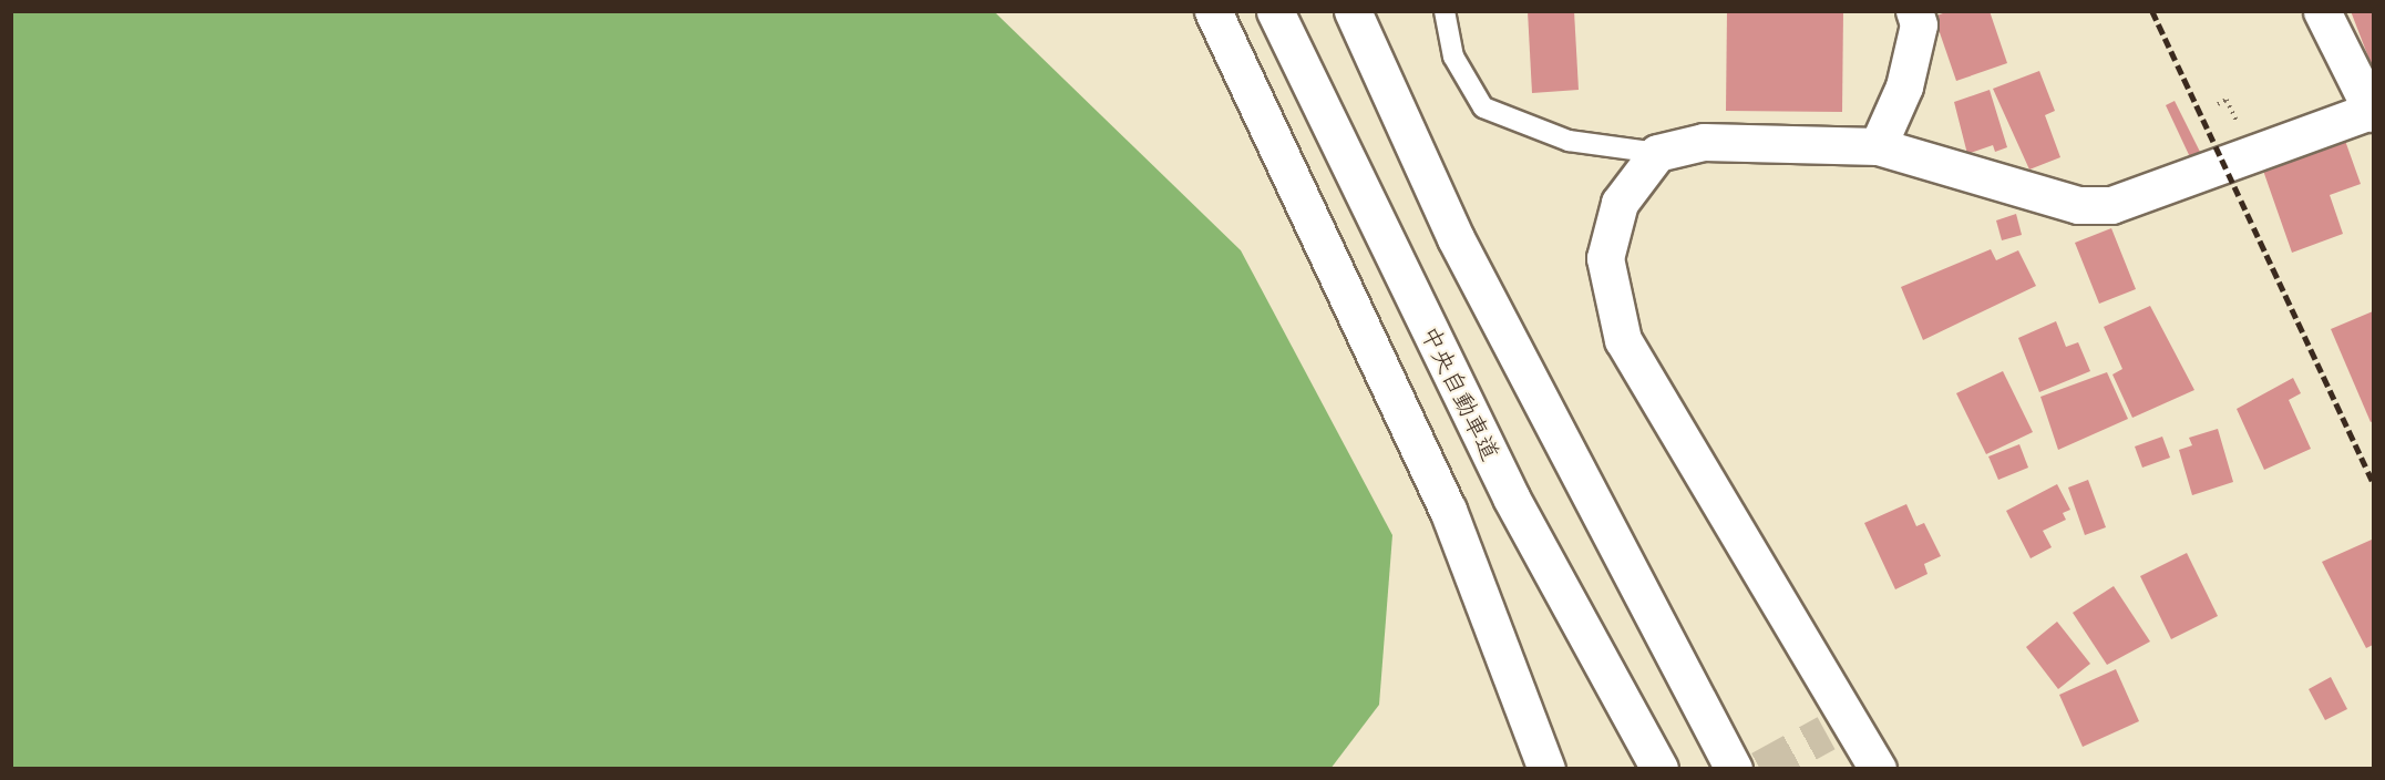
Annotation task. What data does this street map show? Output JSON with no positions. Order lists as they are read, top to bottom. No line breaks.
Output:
{"streets":{"main road":["中央自動車道"]}}
